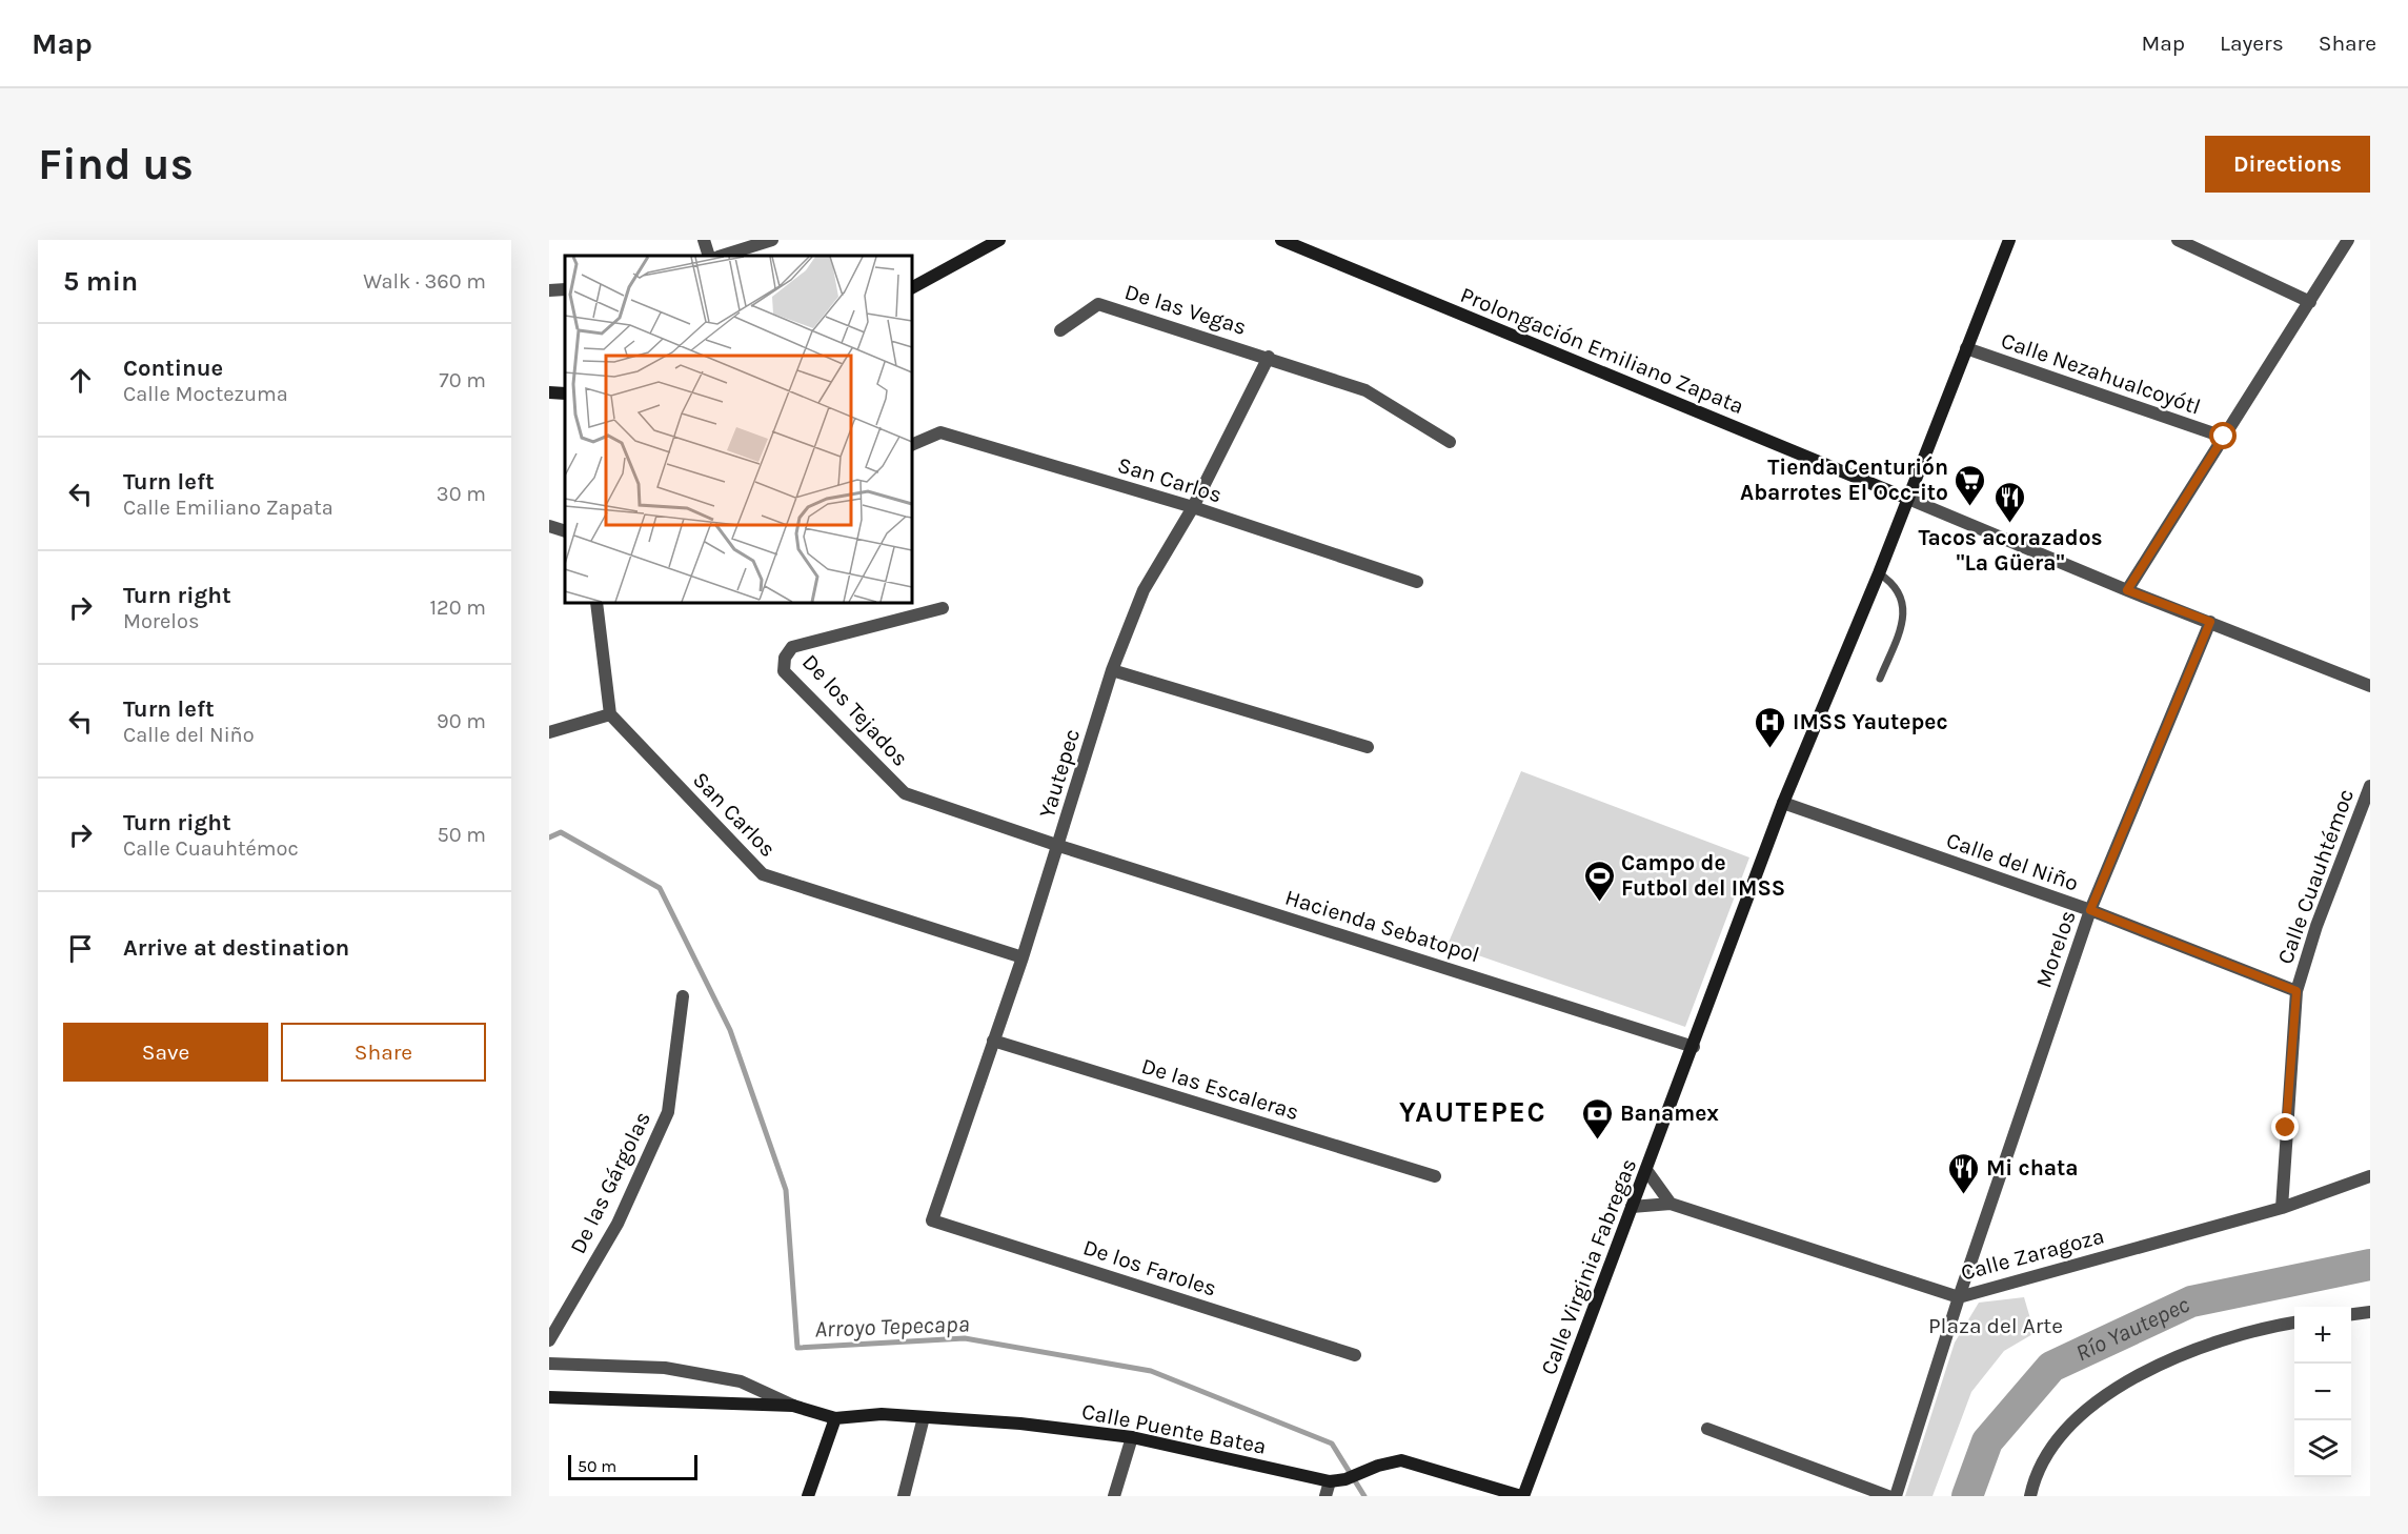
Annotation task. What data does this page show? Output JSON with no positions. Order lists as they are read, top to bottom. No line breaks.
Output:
{"streets":{"main road":["Prolongación Emiliano Zapata","Calle Virginia Fabregas","Calle Puente Batea"],"street":["De las Vegas","Calle Nezahualcoyótl","San Carlos","De los Tejados","Yautepec","Calle del Niño","Calle Cuauhtémoc","Hacienda Sebatopol","Morelos","De las Escaleras","De las Gárgolas","Calle Zaragoza","De los Faroles"]},"crossings":[["De las Vegas","Yautepec"],["Prolongación Emiliano Zapata","Calle Virginia Fabregas"],["Calle Nezahualcoyótl","Calle Virginia Fabregas"],["San Carlos","Yautepec"],["De los Tejados","Yautepec"],["De los Tejados","Hacienda Sebatopol"],["Yautepec","Hacienda Sebatopol"],["Yautepec","De las Escaleras"],["Yautepec","De los Faroles"],["Calle del Niño","Calle Cuauhtémoc"],["Calle del Niño","Morelos"],["Calle del Niño","Calle Virginia Fabregas"],["Calle Cuauhtémoc","Calle Zaragoza"],["Hacienda Sebatopol","Calle Virginia Fabregas"],["Morelos","Calle Zaragoza"],["Calle Zaragoza","Calle Virginia Fabregas"],["Calle Virginia Fabregas","Calle Puente Batea"]],"districts":["YAUTEPEC"],"water":["Arroyo Tepecapa","Río Yautepec"],"parks":["Plaza del Arte"],"places":{"supermarket":["Tienda Centurión Abarrotes El Occ-ito"],"restaurant":["Tacos acorazados \"La Güera\"","Mi chata"],"hospital":["IMSS Yautepec"],"sports":["Campo de Futbol del IMSS"],"bank":["Banamex"]},"scale_bar":"50 m","page":{"header":"Map","nav":["Map","Layers","Share"],"buttons":["Directions",["Save","Share"]],"title":"Find us","heading":["5 min","Walk · 360 m"],"list":[["Continue","Calle Moctezuma","70 m"],["Turn left","Calle Emiliano Zapata","30 m"],["Turn right","Morelos","120 m"],["Turn left","Calle del Niño","90 m"],["Turn right","Calle Cuauhtémoc","50 m"],"Arrive at destination"],"map_buttons":["+","−"],"scale":"50 m"}}
